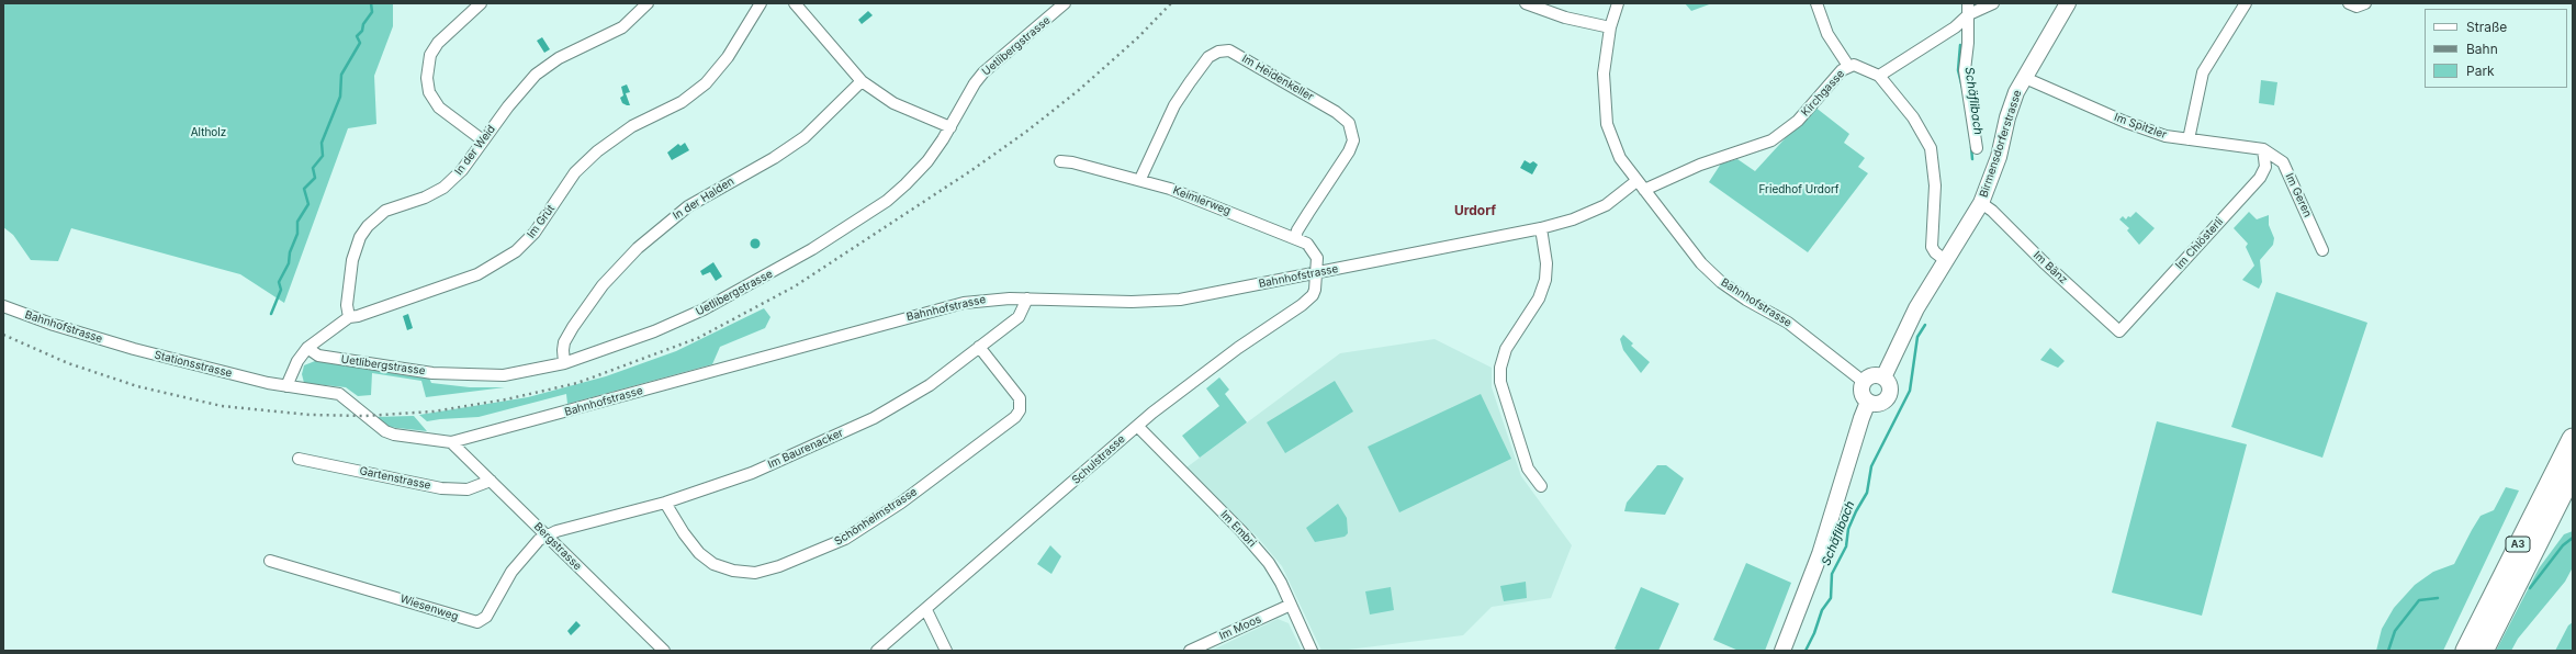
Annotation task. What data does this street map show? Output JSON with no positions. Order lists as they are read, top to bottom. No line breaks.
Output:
{"streets":{"highway":["A3"],"main road":["Birmensdorferstrasse"],"street":["Uetlibergstrasse","Im Heidenkeller","Kirchgasse","Im Spitzler","In der Weid","Im Geren","In der Halden","Keimlerweg","Im Grüt","Im Chlösterli","Im Bänz","Bahnhofstrasse","Stationsstrasse","Im Baurenacker","Schulstrasse","Gartenstrasse","Schönheimstrasse","Im Embri","Bergstrasse","Wiesenweg","Im Moos"]},"crossings":[["Uetlibergstrasse","In der Halden"],["Uetlibergstrasse","Im Grüt"],["Im Heidenkeller","Keimlerweg"],["Kirchgasse","Bahnhofstrasse"],["Im Spitzler","Birmensdorferstrasse"],["Im Spitzler","Im Geren"],["Im Spitzler","Im Chlösterli"],["Birmensdorferstrasse","Im Bänz"],["Birmensdorferstrasse","Bahnhofstrasse"],["In der Weid","Im Grüt"],["Im Geren","Im Chlösterli"],["Keimlerweg","Bahnhofstrasse"],["Keimlerweg","Schulstrasse"],["Im Grüt","Bahnhofstrasse"],["Im Chlösterli","Im Bänz"],["Bahnhofstrasse","Stationsstrasse"],["Bahnhofstrasse","Im Baurenacker"],["Bahnhofstrasse","Schulstrasse"],["Bahnhofstrasse","Bergstrasse"],["Im Baurenacker","Schönheimstrasse"],["Im Baurenacker","Bergstrasse"],["Im Baurenacker","Wiesenweg"],["Schulstrasse","Im Embri"],["Gartenstrasse","Bergstrasse"],["Im Embri","Im Moos"],["Bergstrasse","Wiesenweg"]],"districts":["Urdorf"],"water":["Schäflibach"],"parks":["Altholz","Friedhof Urdorf"],"legend":["Straße","Bahn","Park"]}
